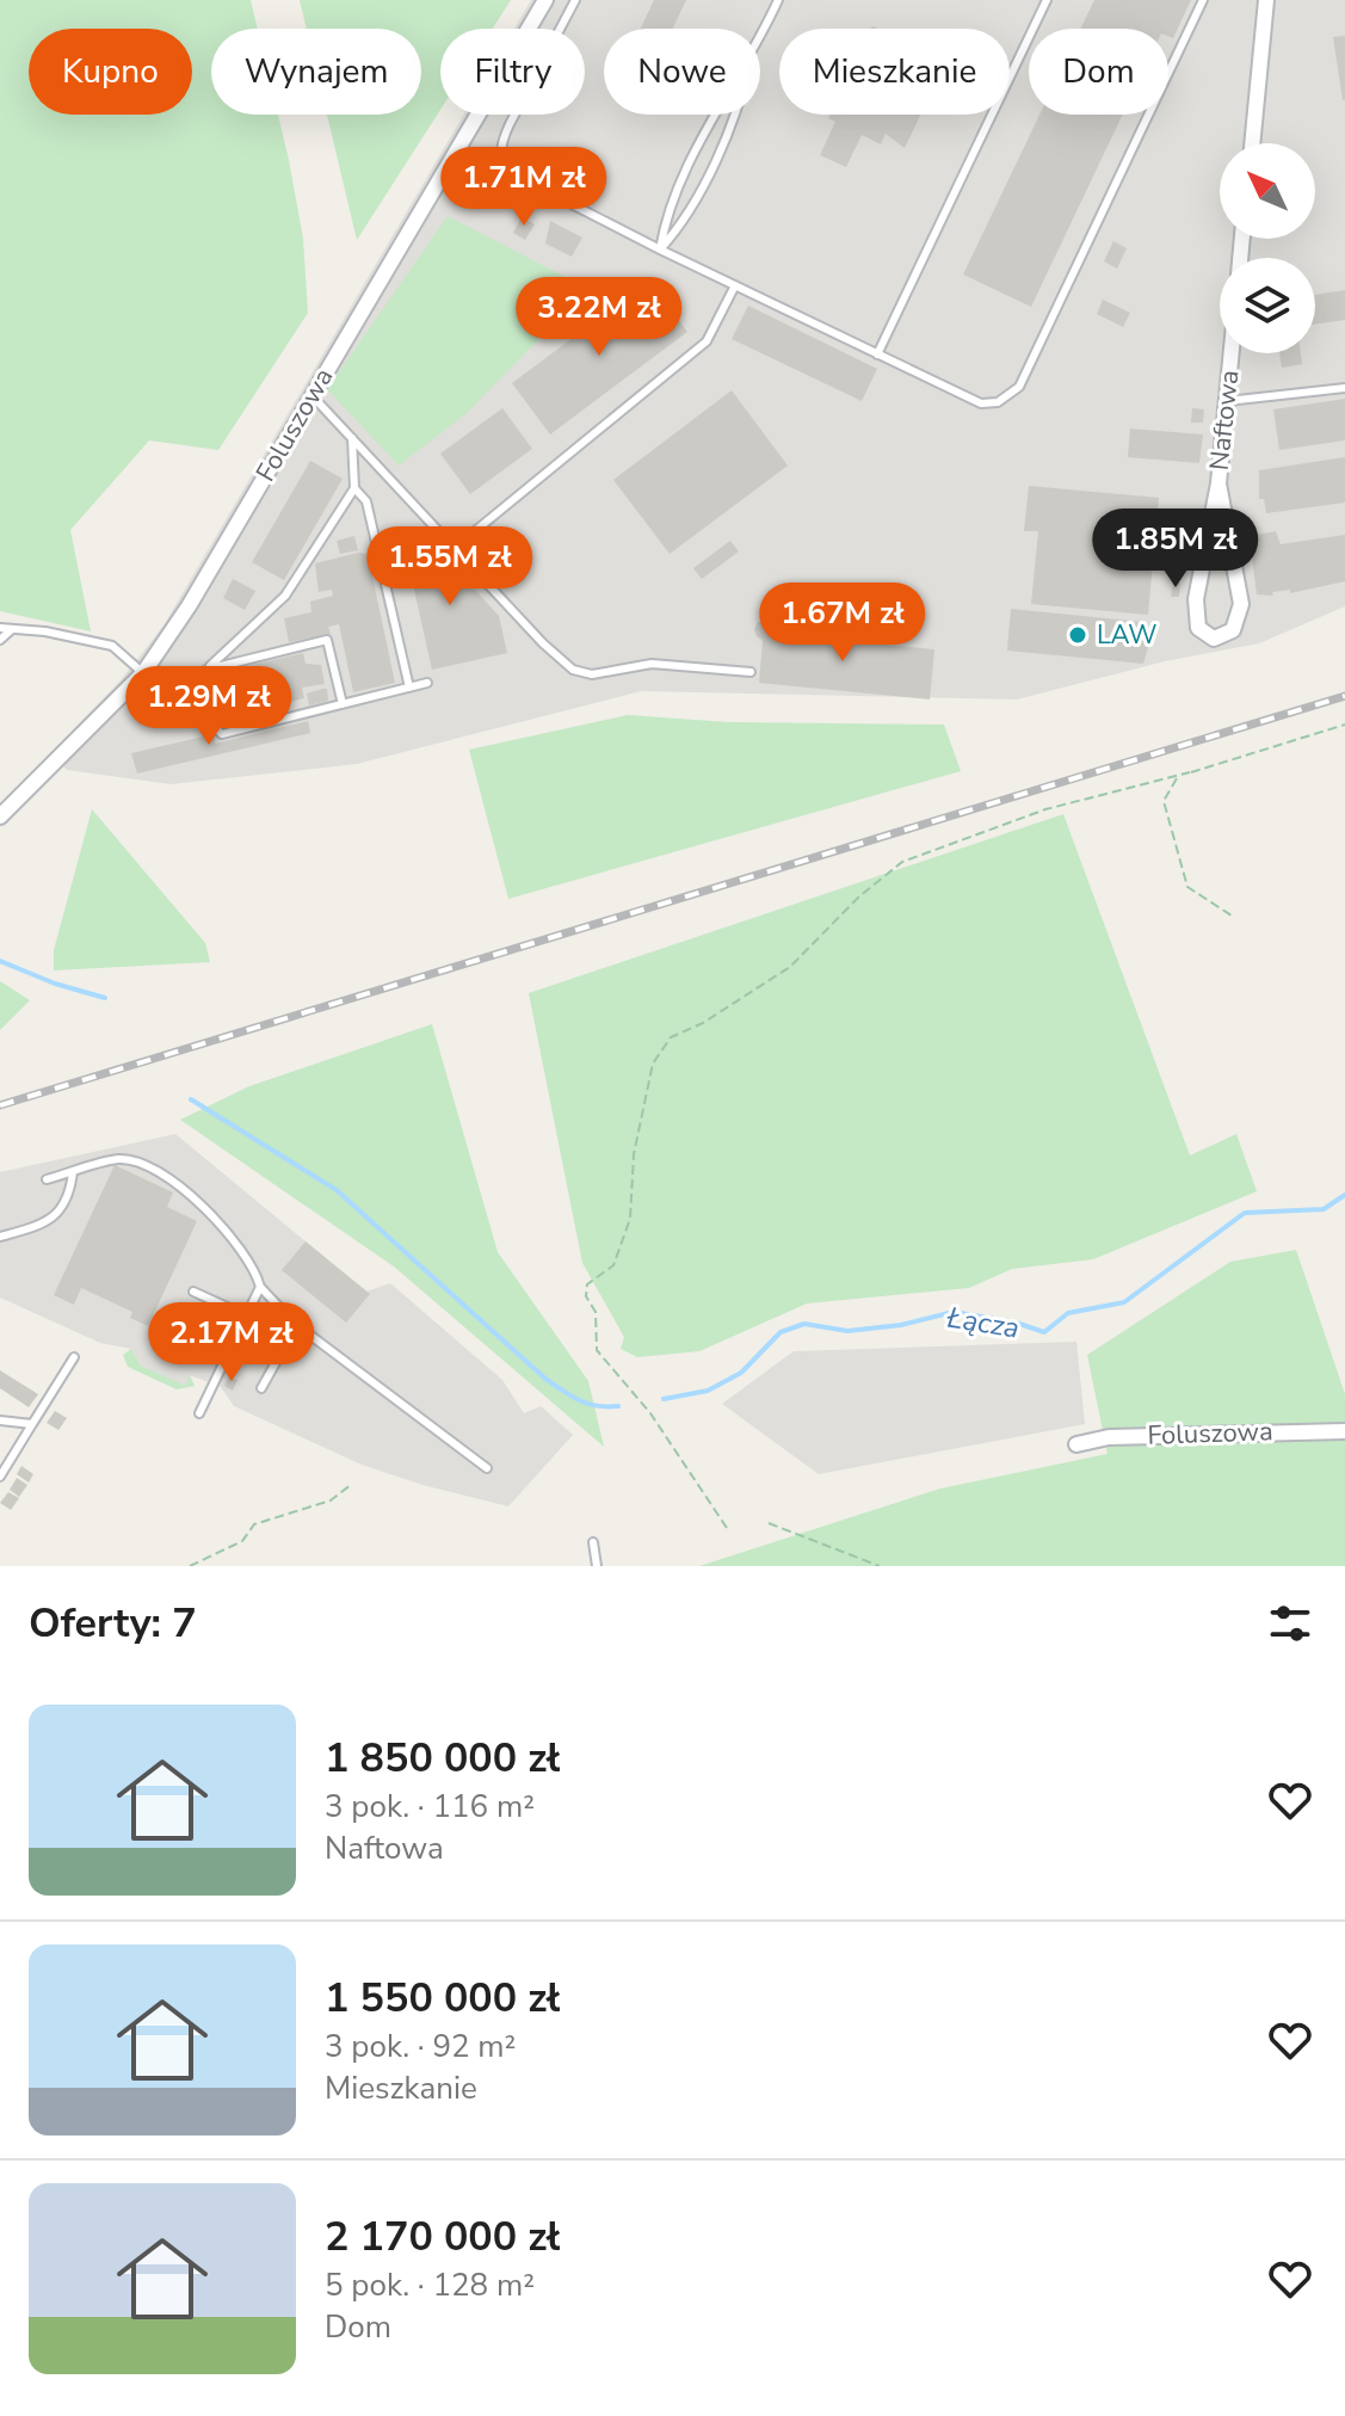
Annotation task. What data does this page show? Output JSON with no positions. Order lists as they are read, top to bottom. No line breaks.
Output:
{"streets":{"street":["Naftowa","Foluszowa"]},"water":["Łącza"],"places":["LAW"],"north":"top left","page":{"chip":["Kupno","Wynajem","Filtry","Nowe","Mieszkanie","Dom"],"price":["1.71M zł","3.22M zł","1.85M zł","1.55M zł","1.67M zł","1.29M zł","2.17M zł"],"heading":"Oferty: 7","list":[{"name":"1 850 000 zł","note":"3 pok. · 116 m² · Naftowa"},{"name":"1 550 000 zł","note":"3 pok. · 92 m² · Mieszkanie"},{"name":"2 170 000 zł","note":"5 pok. · 128 m² · Dom"}]}}
